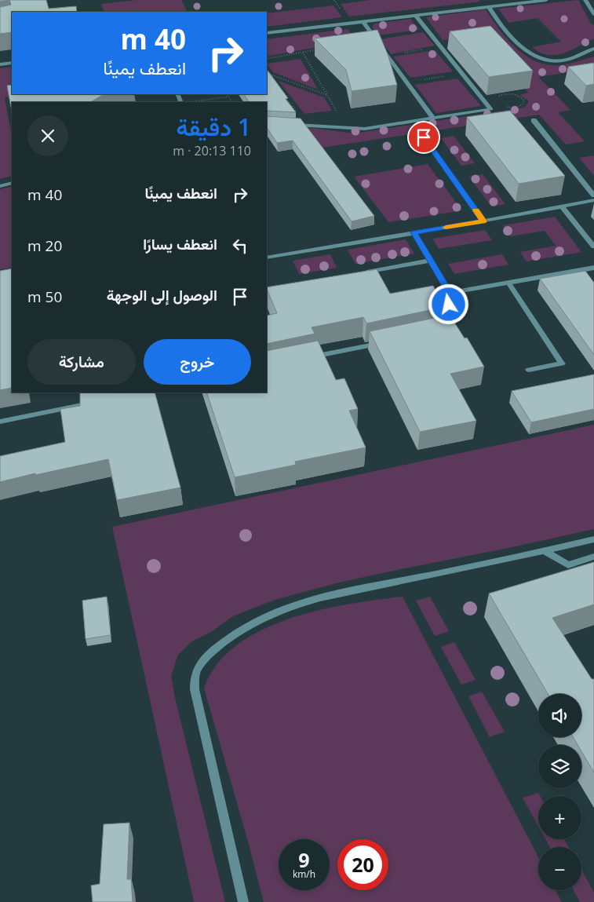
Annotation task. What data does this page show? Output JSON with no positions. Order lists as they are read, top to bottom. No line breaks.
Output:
{"page":{"turn":["40 m","انعطف يمينًا"],"heading":["1 دقيقة","110 m · 20:13"],"list":[{"name":"انعطف يمينًا","value":"40 m"},{"name":"انعطف يسارًا","value":"20 m"},{"name":"الوصول إلى الوجهة","value":"50 m"}],"buttons":["خروج","مشاركة"],"map_buttons":["+","−"],"speed":"9 km/h","limit":"20"}}
